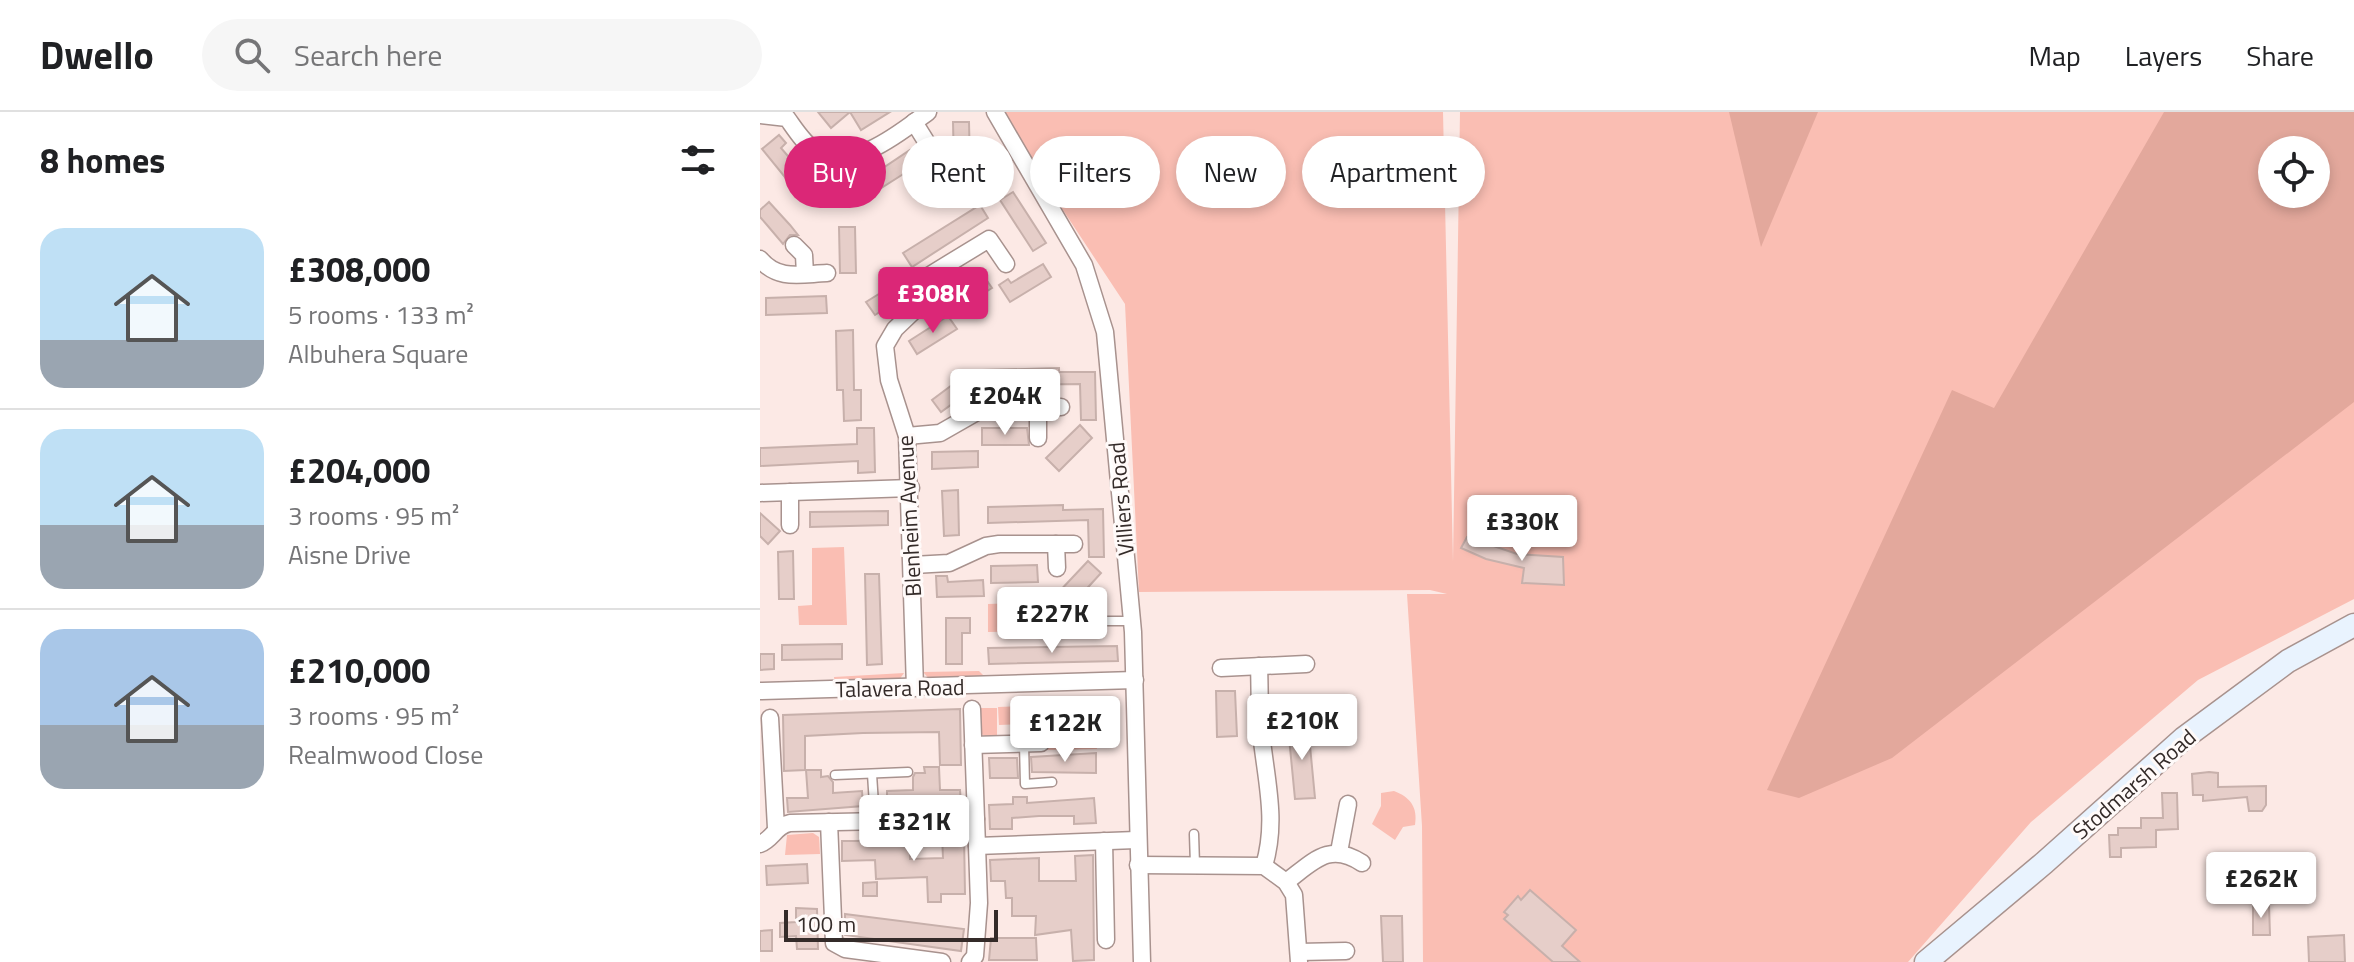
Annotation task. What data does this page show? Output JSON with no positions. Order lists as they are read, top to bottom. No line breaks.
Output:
{"streets":{"street":["Villiers Road","Blenheim Avenue","Talavera Road","Stodmarsh Road"]},"crossings":[["Villiers Road","Talavera Road"],["Blenheim Avenue","Talavera Road"]],"scale_bar":"100 m","page":{"header":"Dwello","search":"Search here","nav":["Map","Layers","Share"],"heading":"8 homes","chip":["Buy","Rent","Filters","New","Apartment"],"list":[{"name":"£308,000","note":"5 rooms · 133 m² · Albuhera Square"},{"name":"£204,000","note":"3 rooms · 95 m² · Aisne Drive"},{"name":"£210,000","note":"3 rooms · 95 m² · Realmwood Close"}],"price":["£308K","£204K","£330K","£227K","£210K","£122K","£321K","£262K"],"scale":"100 m"}}
